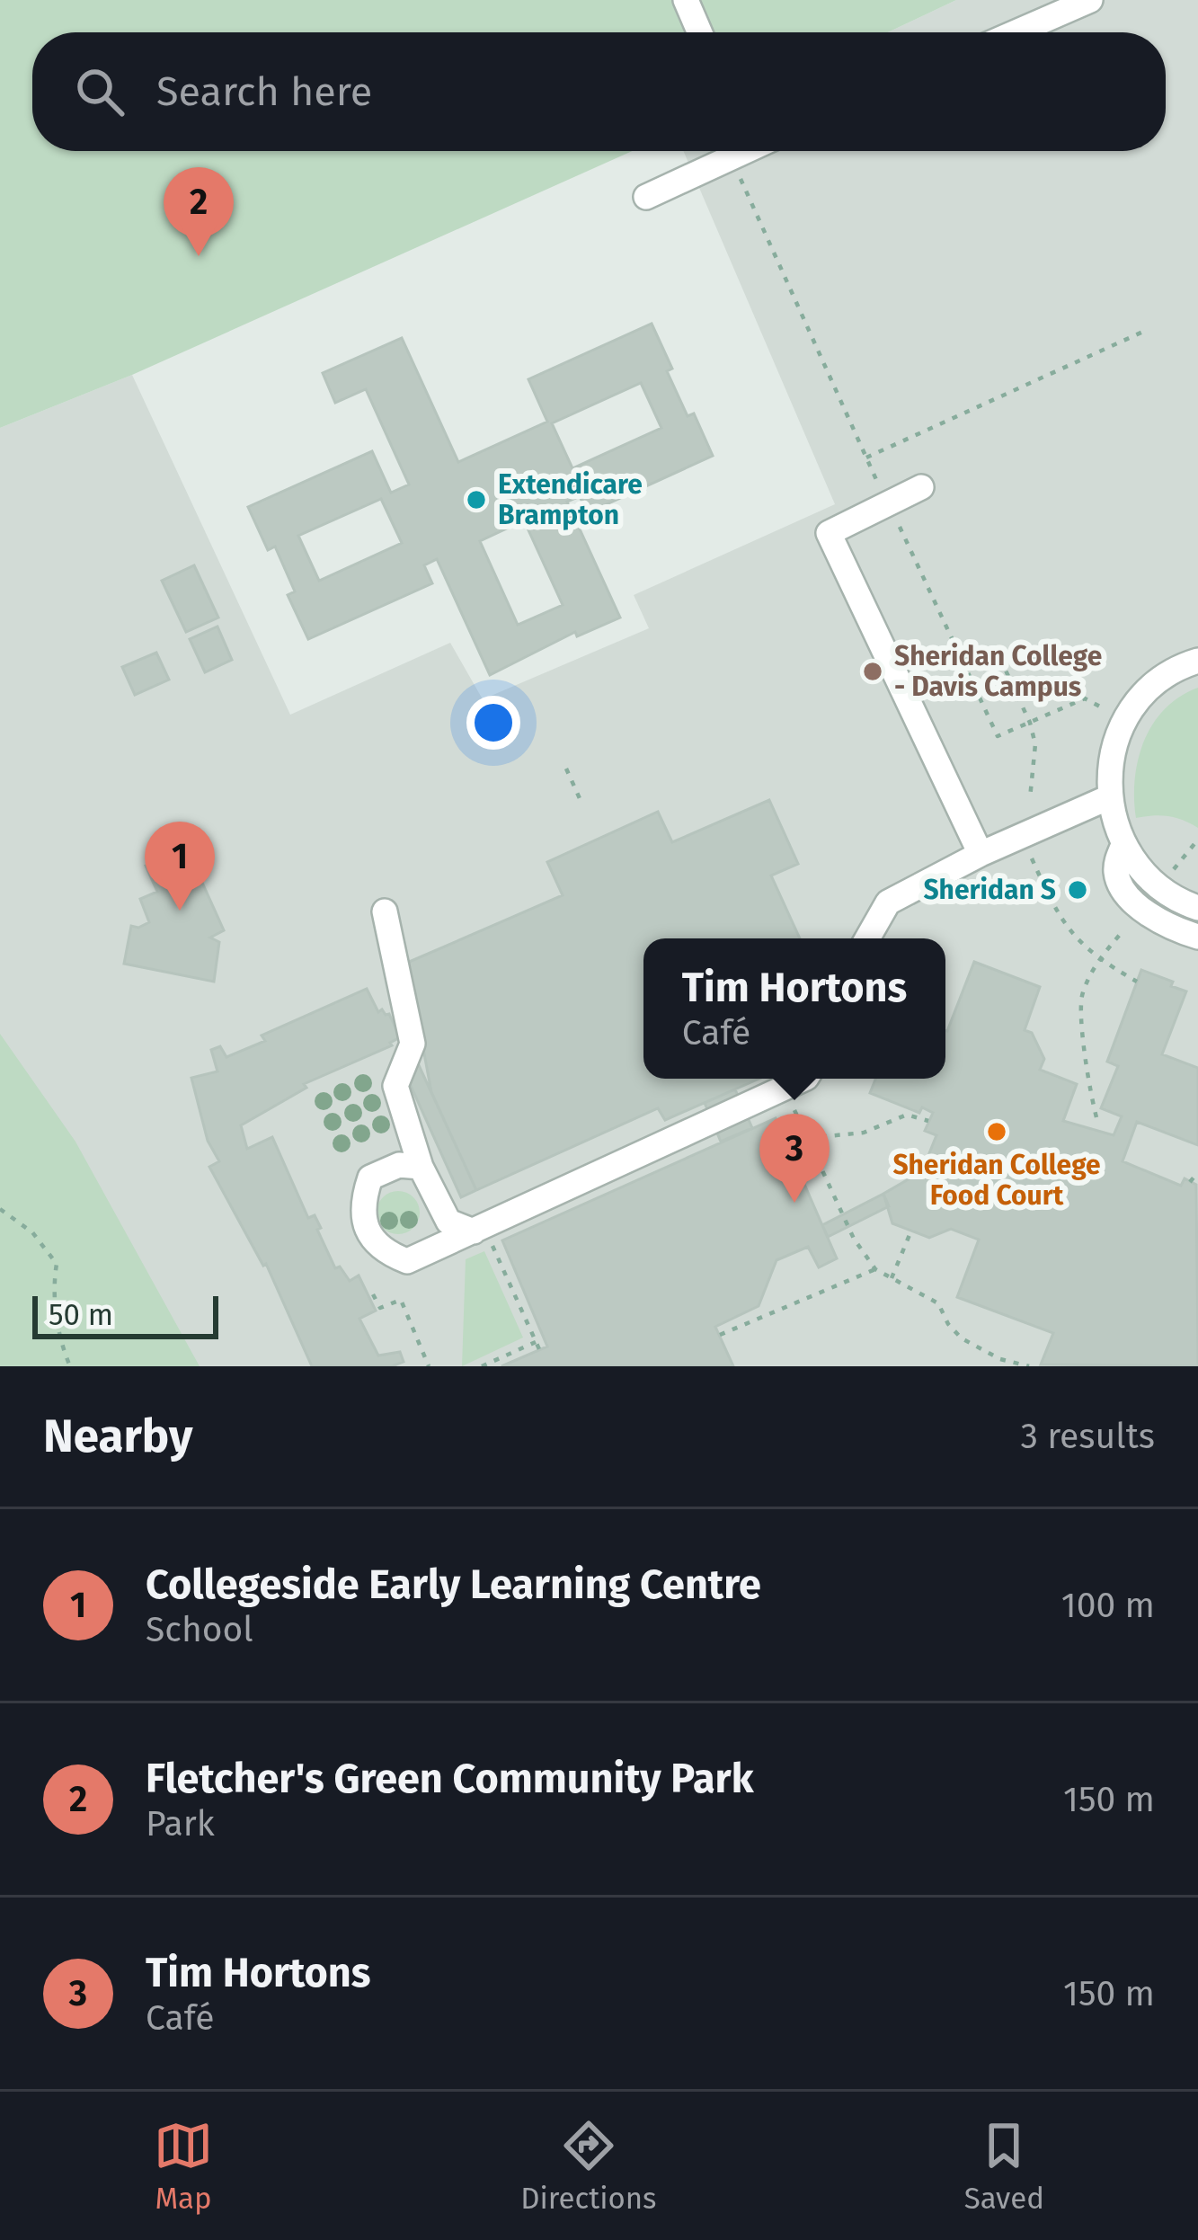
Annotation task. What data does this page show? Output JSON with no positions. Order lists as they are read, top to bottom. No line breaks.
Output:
{"places":["Extendicare Brampton","Sheridan College - Davis Campus","Sheridan S","Sheridan College Food Court"],"scale_bar":"50 m","page":{"search":"Search here","pins":["2","1","3"],"popup":["Tim Hortons","Café"],"scale":"50 m","heading":["Nearby","3 results"],"list":[{"mark":"1","name":"Collegeside Early Learning Centre","note":"School","value":"100 m"},{"mark":"2","name":"Fletcher's Green Community Park","note":"Park","value":"150 m"},{"mark":"3","name":"Tim Hortons","note":"Café","value":"150 m"}],"nav":["Map","Directions","Saved"]}}
